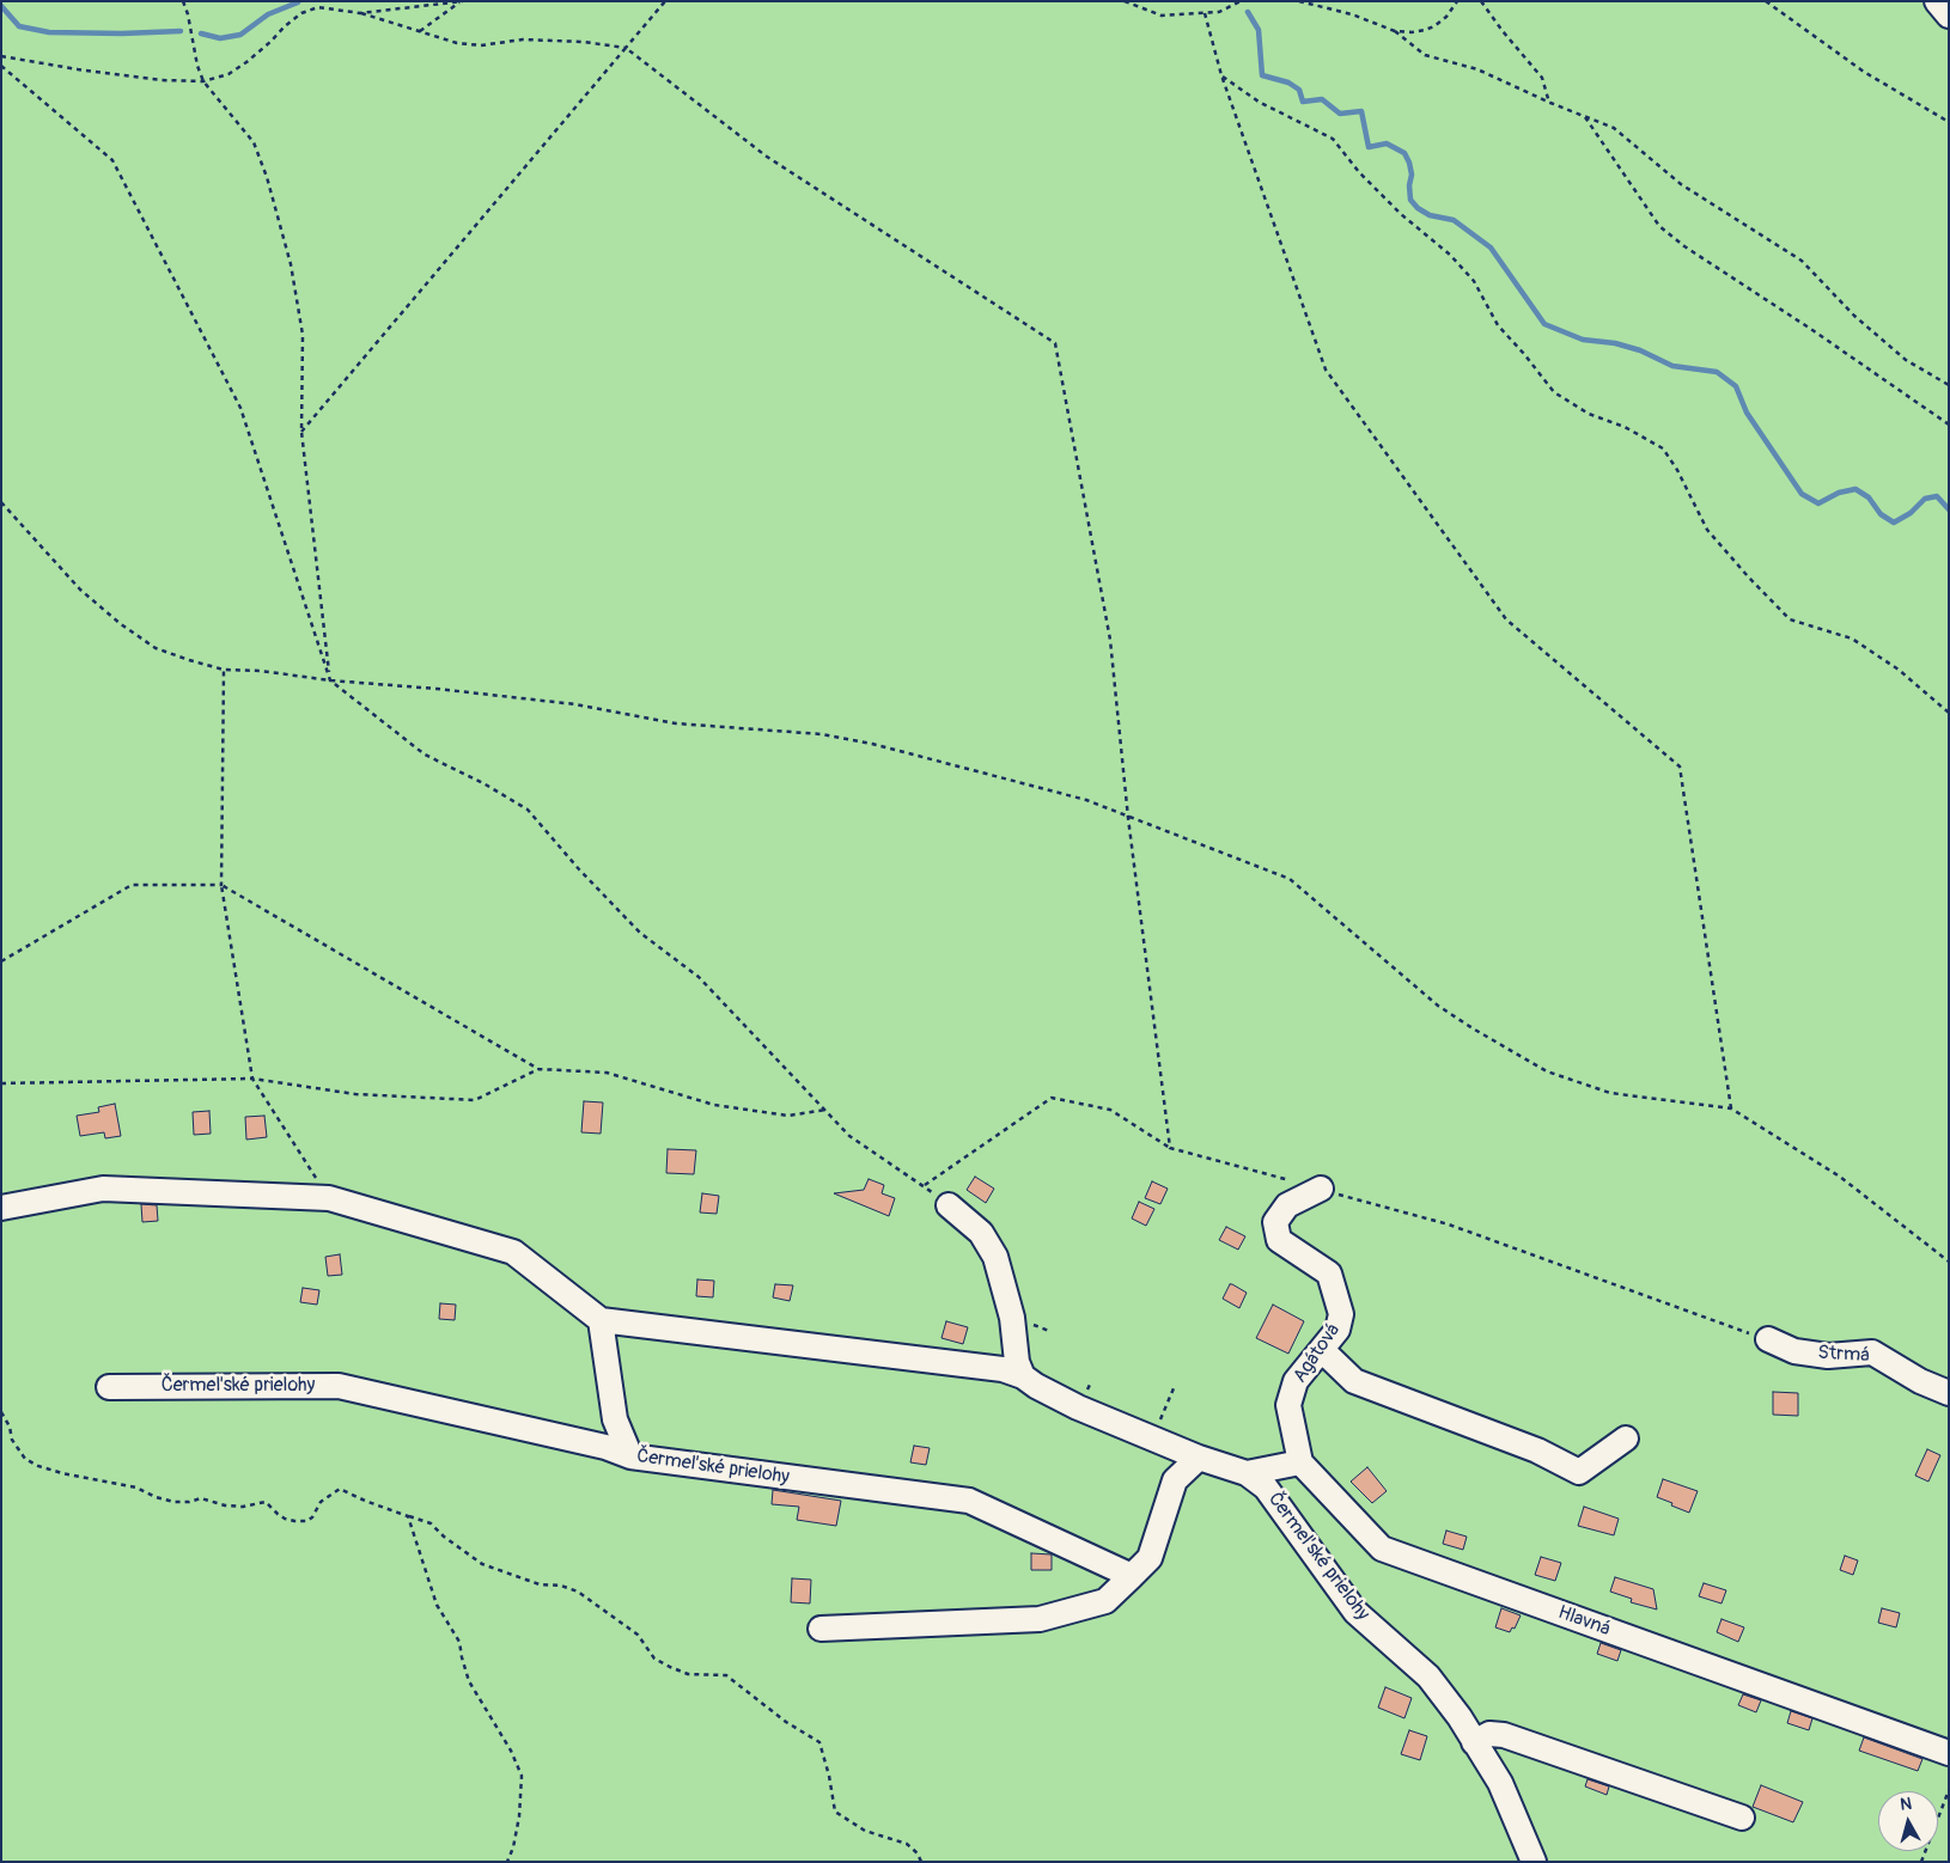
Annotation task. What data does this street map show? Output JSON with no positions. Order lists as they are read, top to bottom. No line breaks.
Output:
{"streets":{"street":["Agátová","Strmá","Čermeľské prielohy","Hlavná"]},"crossings":[["Agátová","Hlavná"]],"north":"top"}
